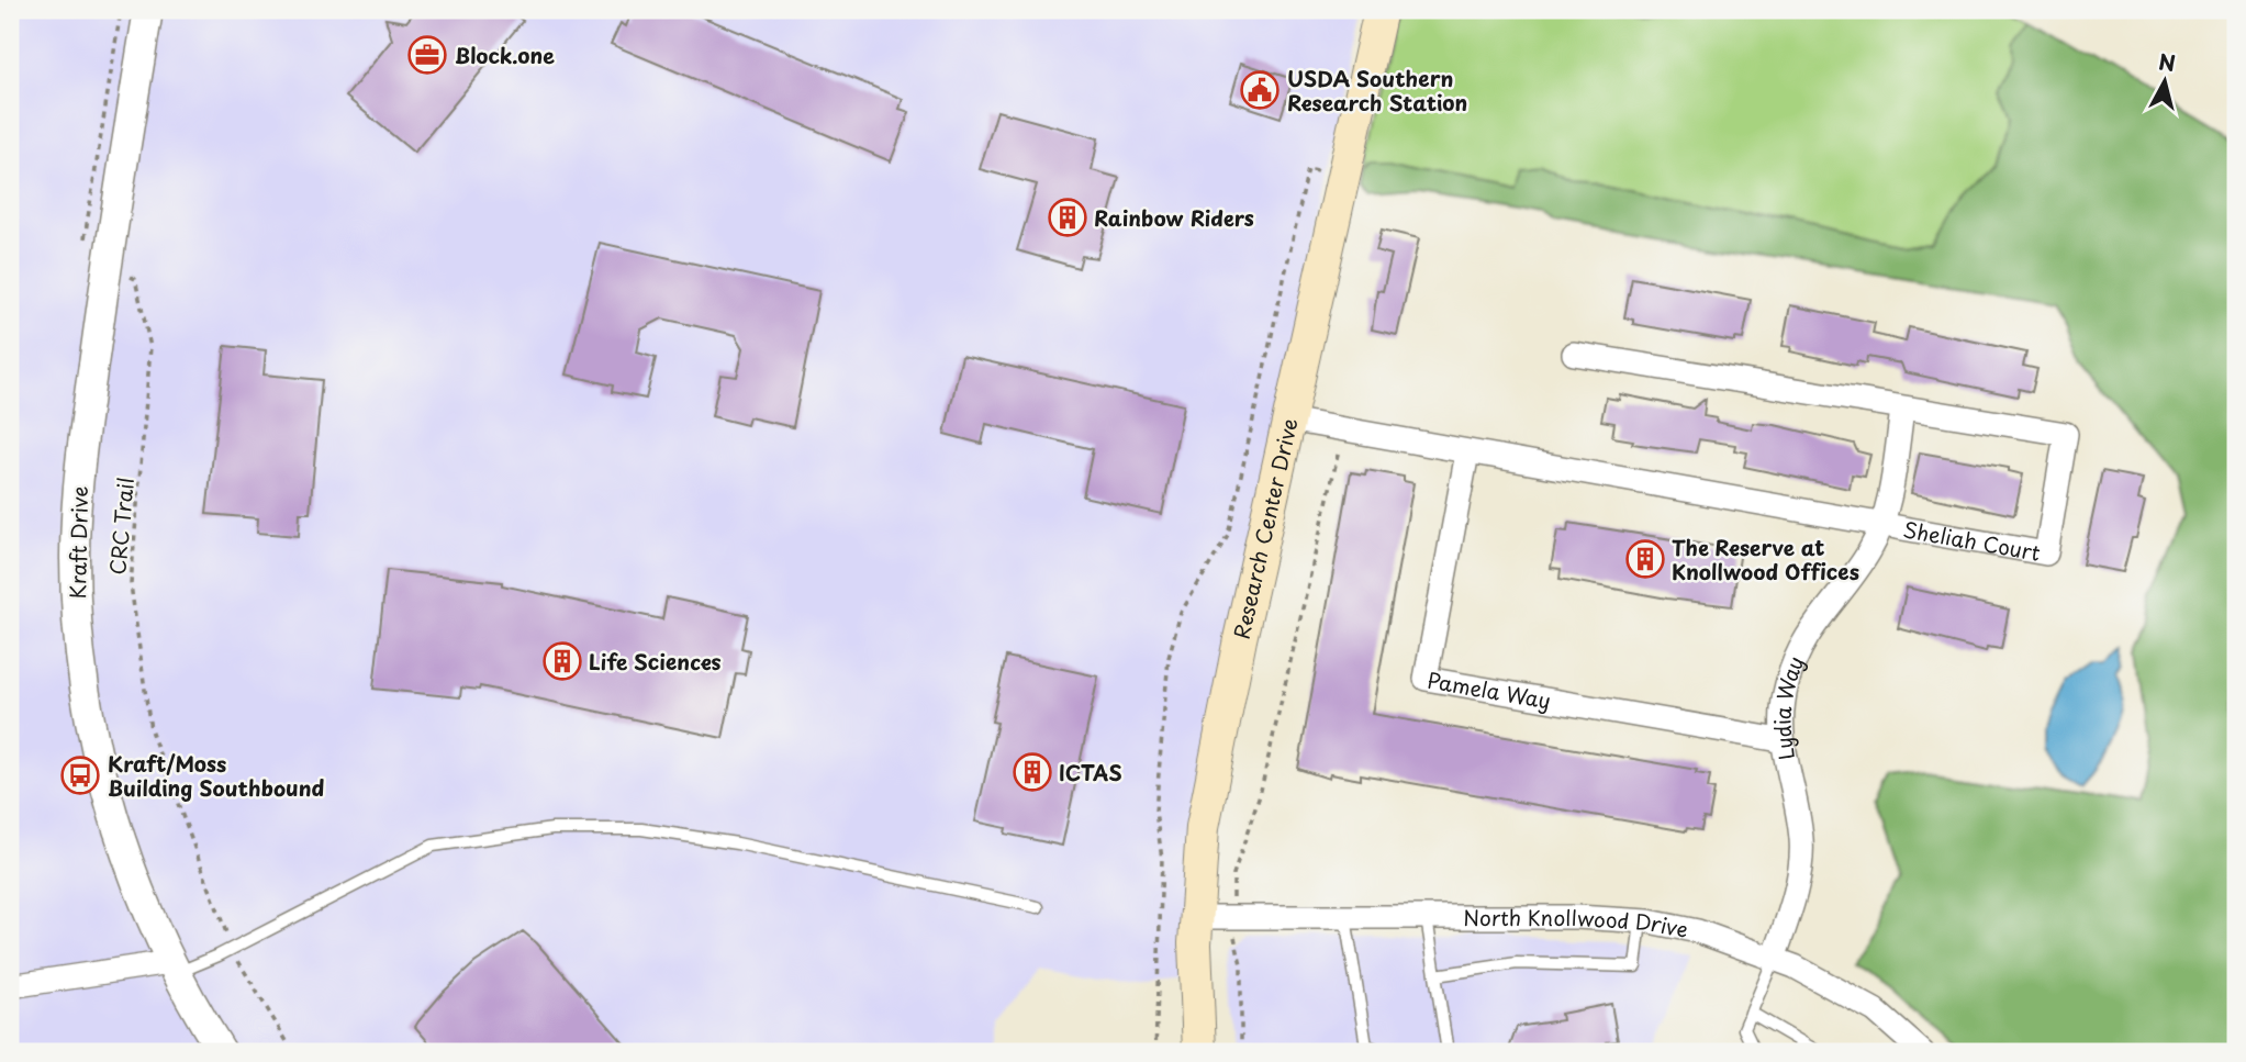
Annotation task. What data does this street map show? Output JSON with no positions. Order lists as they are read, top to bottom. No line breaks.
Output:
{"streets":{"main road":["Research Center Drive"],"street":["Sheliah Court","Kraft Drive","Pamela Way","Lydia Way","North Knollwood Drive"],"path":["CRC Trail"]},"crossings":[["CRC Trail","Kraft Drive"],["Research Center Drive","Sheliah Court"],["Research Center Drive","North Knollwood Drive"],["Sheliah Court","Pamela Way"],["Sheliah Court","Lydia Way"],["Pamela Way","Lydia Way"],["Lydia Way","North Knollwood Drive"]],"places":{"office":["Block.one"],"public building":["USDA Southern Research Station"],"building":["Rainbow Riders","The Reserve at Knollwood Offices","Life Sciences","ICTAS"],"bus stop":["Kraft/Moss Building Southbound"]},"north":"top"}
